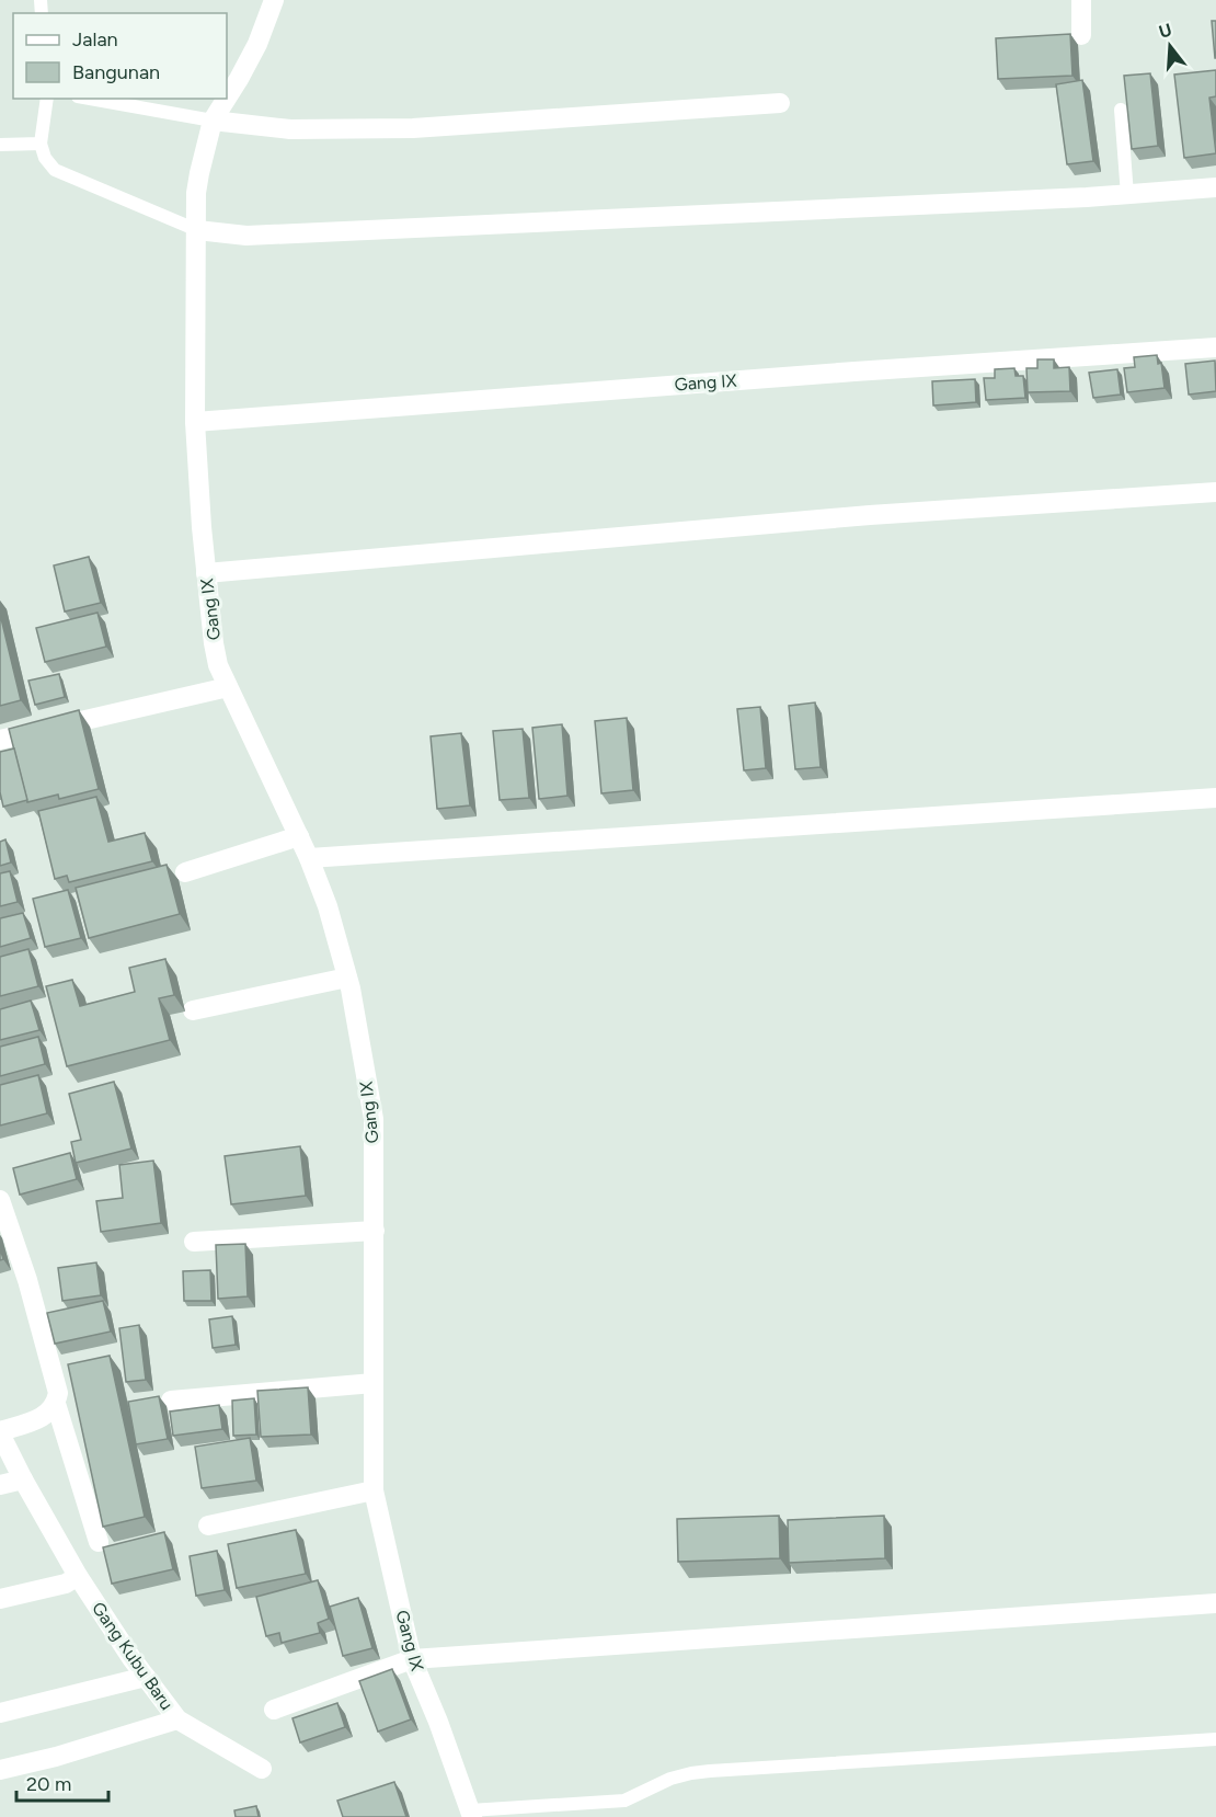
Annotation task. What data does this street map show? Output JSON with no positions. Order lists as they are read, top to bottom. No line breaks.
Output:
{"streets":{"street":["Gang IX","Gang Kubu Baru"]},"legend":["Jalan","Bangunan"],"scale_bar":"20 m","north":"top"}
